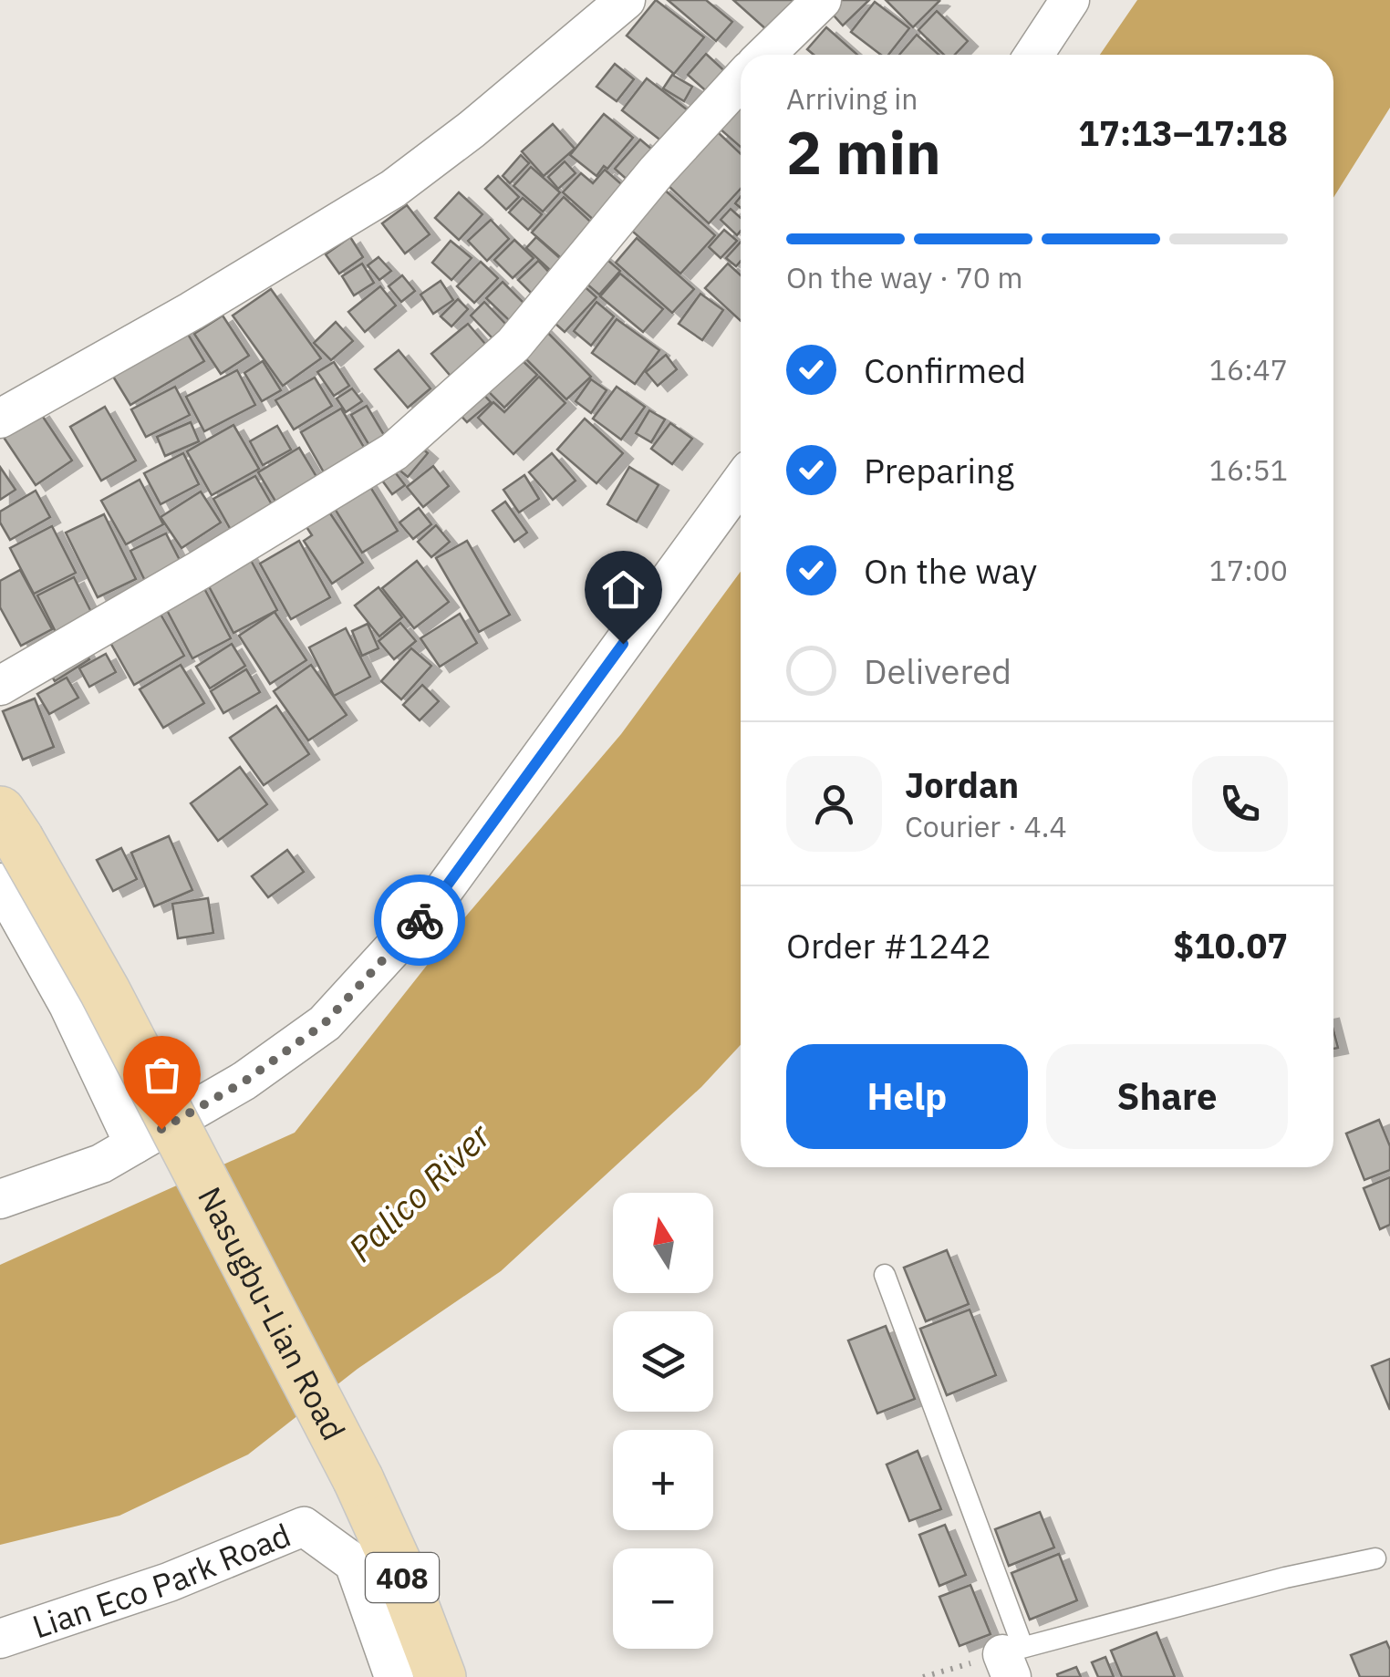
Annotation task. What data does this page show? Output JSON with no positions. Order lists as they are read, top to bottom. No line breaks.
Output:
{"streets":{"main road":["Nasugbu-Lian Road","408"],"street":["Lian Eco Park Road"]},"water":["Palico River"],"north":"top","page":{"heading":["2 min","Arriving in","17:13–17:18"],"panel":["Jordan","Courier · 4.4","Order #1242","$10.07"],"bar":"On the way · 70 m","list":[["Confirmed","16:47"],["Preparing","16:51"],["On the way","17:00"],"Delivered"],"buttons":["Help","Share"],"map_buttons":["+","−"]}}
